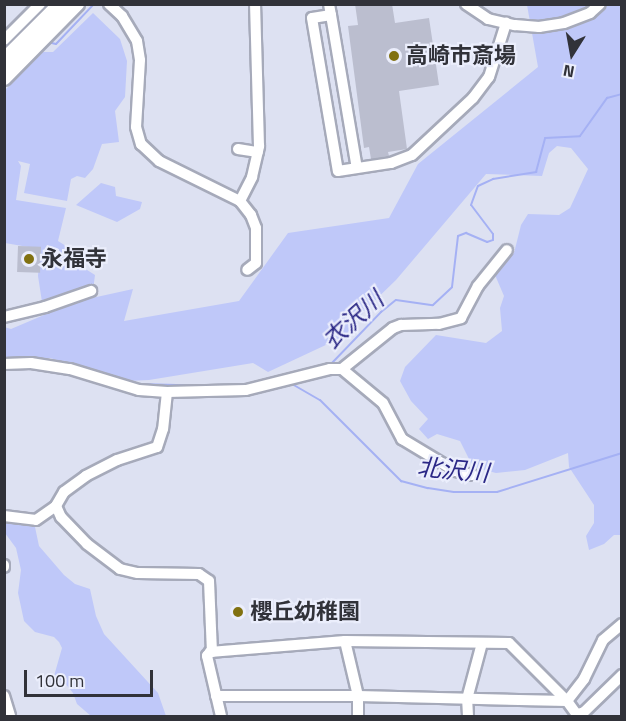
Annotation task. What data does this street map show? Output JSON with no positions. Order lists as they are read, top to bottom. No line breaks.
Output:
{"water":["衣沢川","北沢川"],"places":["高崎市斎場","永福寺","櫻丘幼稚園"],"scale_bar":"100 m","north":"bottom"}
